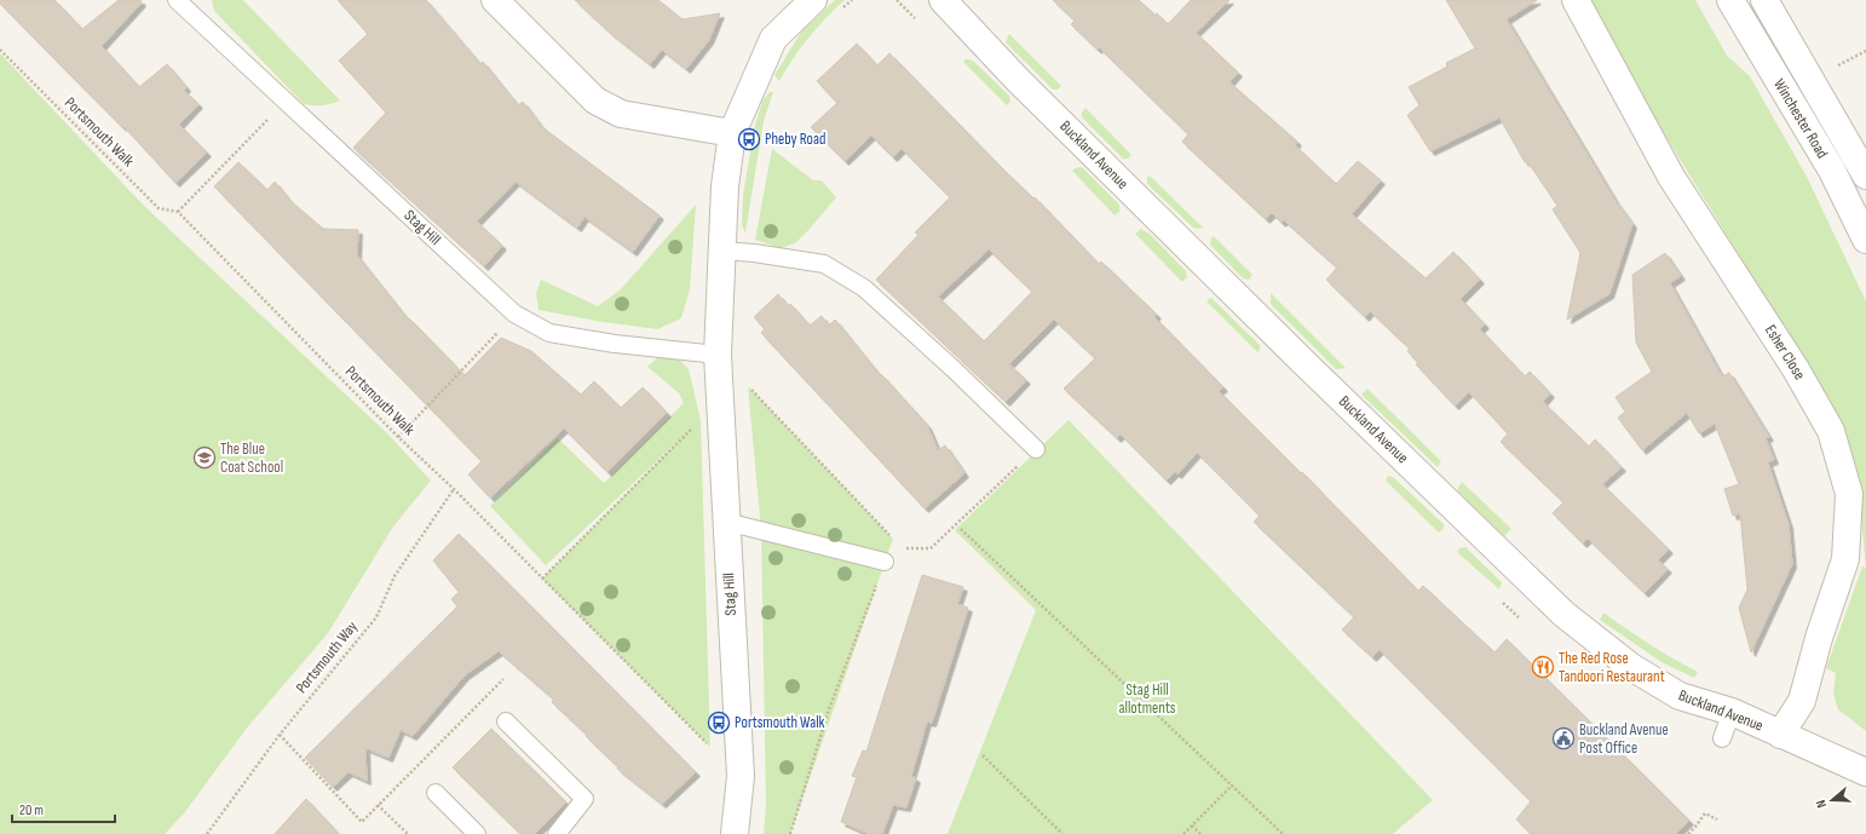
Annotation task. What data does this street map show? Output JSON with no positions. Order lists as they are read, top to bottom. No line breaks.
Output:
{"streets":{"street":["Winchester Road","Buckland Avenue","Stag Hill","Esher Close"],"path":["Portsmouth Walk","Portsmouth Way"]},"crossings":[["Portsmouth Walk","Stag Hill"],["Portsmouth Walk","Portsmouth Way"],["Buckland Avenue","Esher Close"]],"parks":["Stag Hill allotments"],"places":{"bus stop":["Pheby Road","Portsmouth Walk"],"school or university":["The Blue Coat School"],"restaurant":["The Red Rose Tandoori Restaurant"],"public building":["Buckland Avenue Post Office"]},"scale_bar":"20 m","north":"left"}
